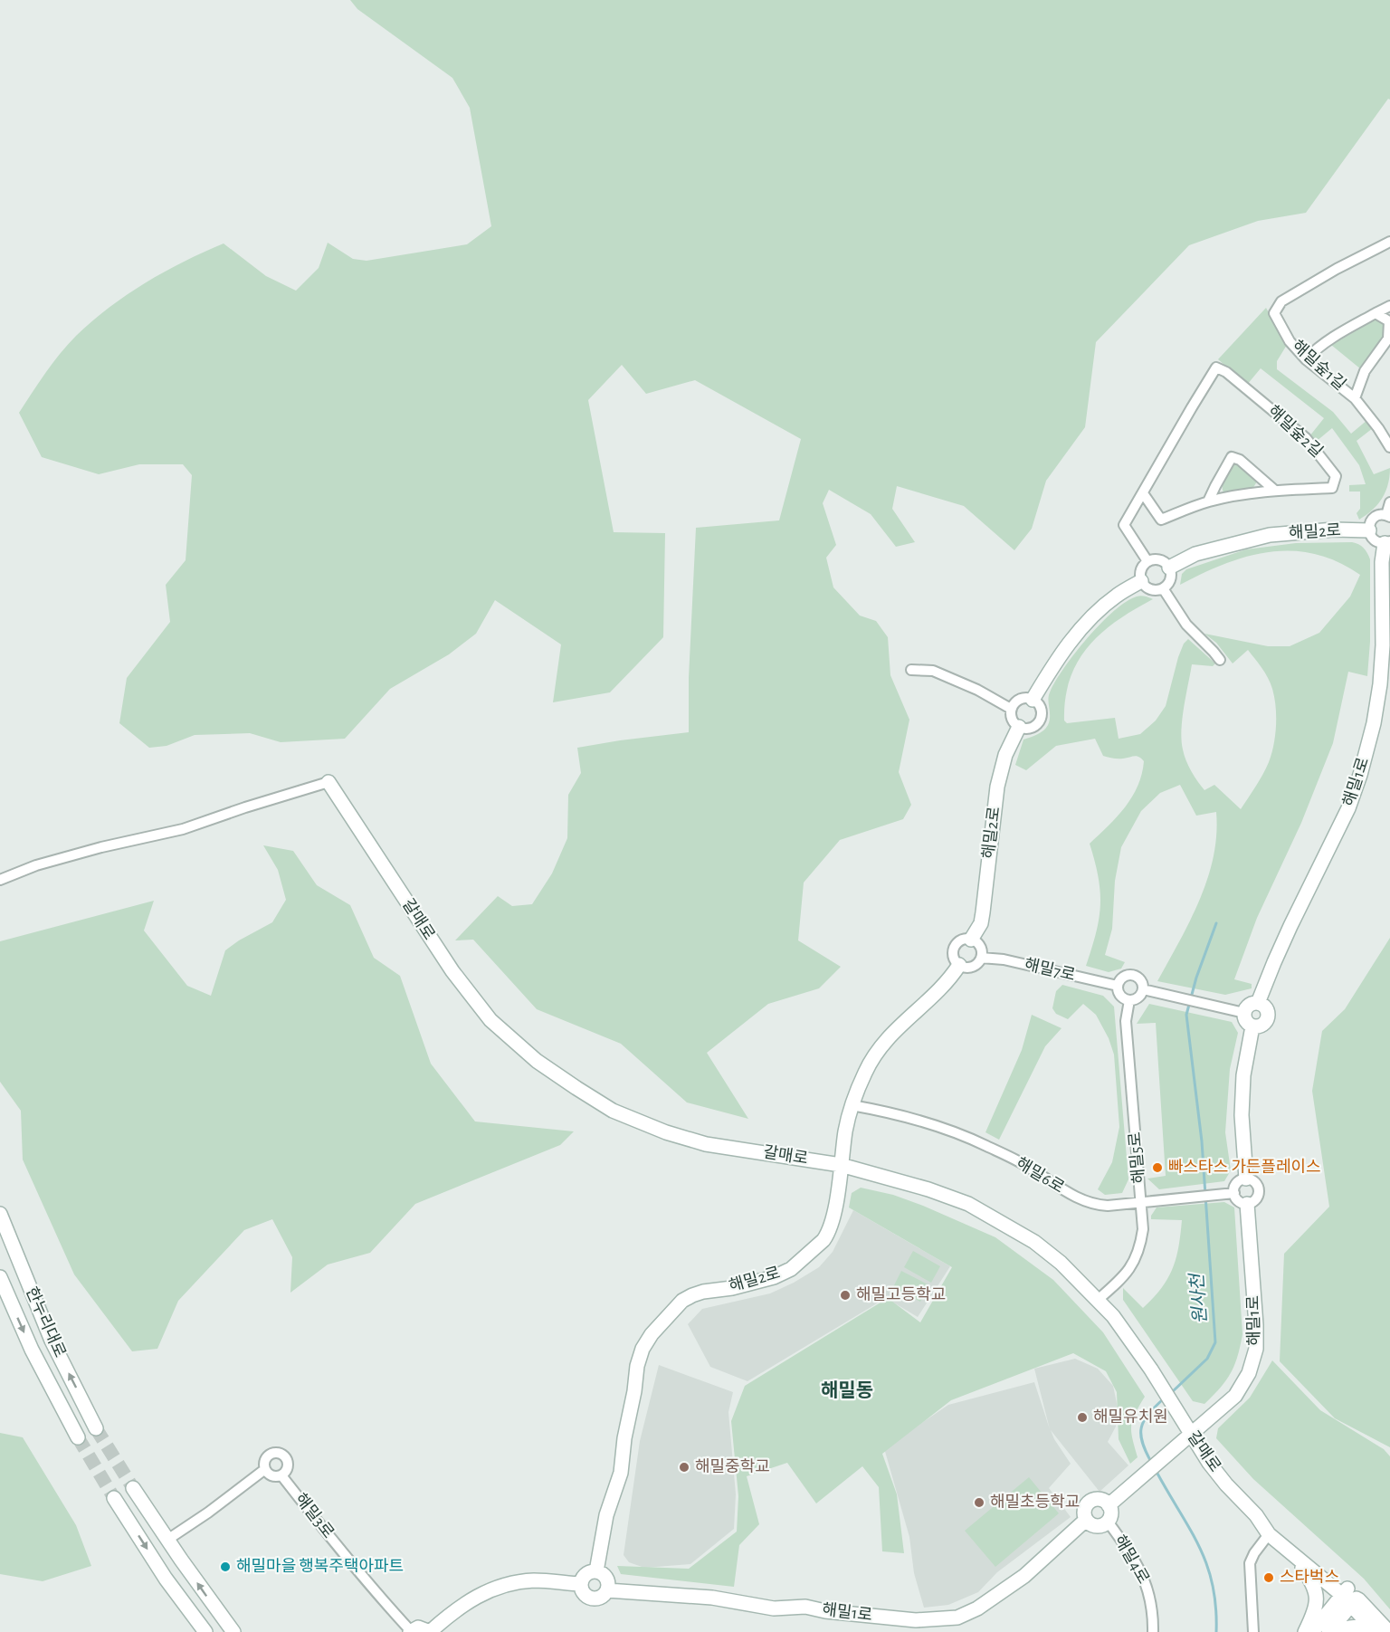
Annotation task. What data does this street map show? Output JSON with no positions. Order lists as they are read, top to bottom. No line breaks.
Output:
{"streets":{"street":["해밀숲1길","해밀숲2길","해밀2로","해밀1로","갈매로","해밀7로","해밀5로","해밀6로","한누리대로","해밀3로","해밀4로"]},"crossings":[["해밀숲2길","해밀2로"],["해밀2로","해밀1로"],["해밀2로","갈매로"],["해밀2로","해밀7로"],["해밀2로","해밀6로"],["해밀1로","갈매로"],["해밀1로","해밀6로"],["해밀1로","해밀4로"],["갈매로","해밀5로"],["해밀7로","해밀5로"],["해밀5로","해밀6로"]],"districts":["해밀동"],"water":["원사천"],"places":["빠스타스 가든플레이스","해밀고등학교","해밀유치원","해밀중학교","해밀초등학교","해밀마을 행복주택아파트","스타벅스"]}
